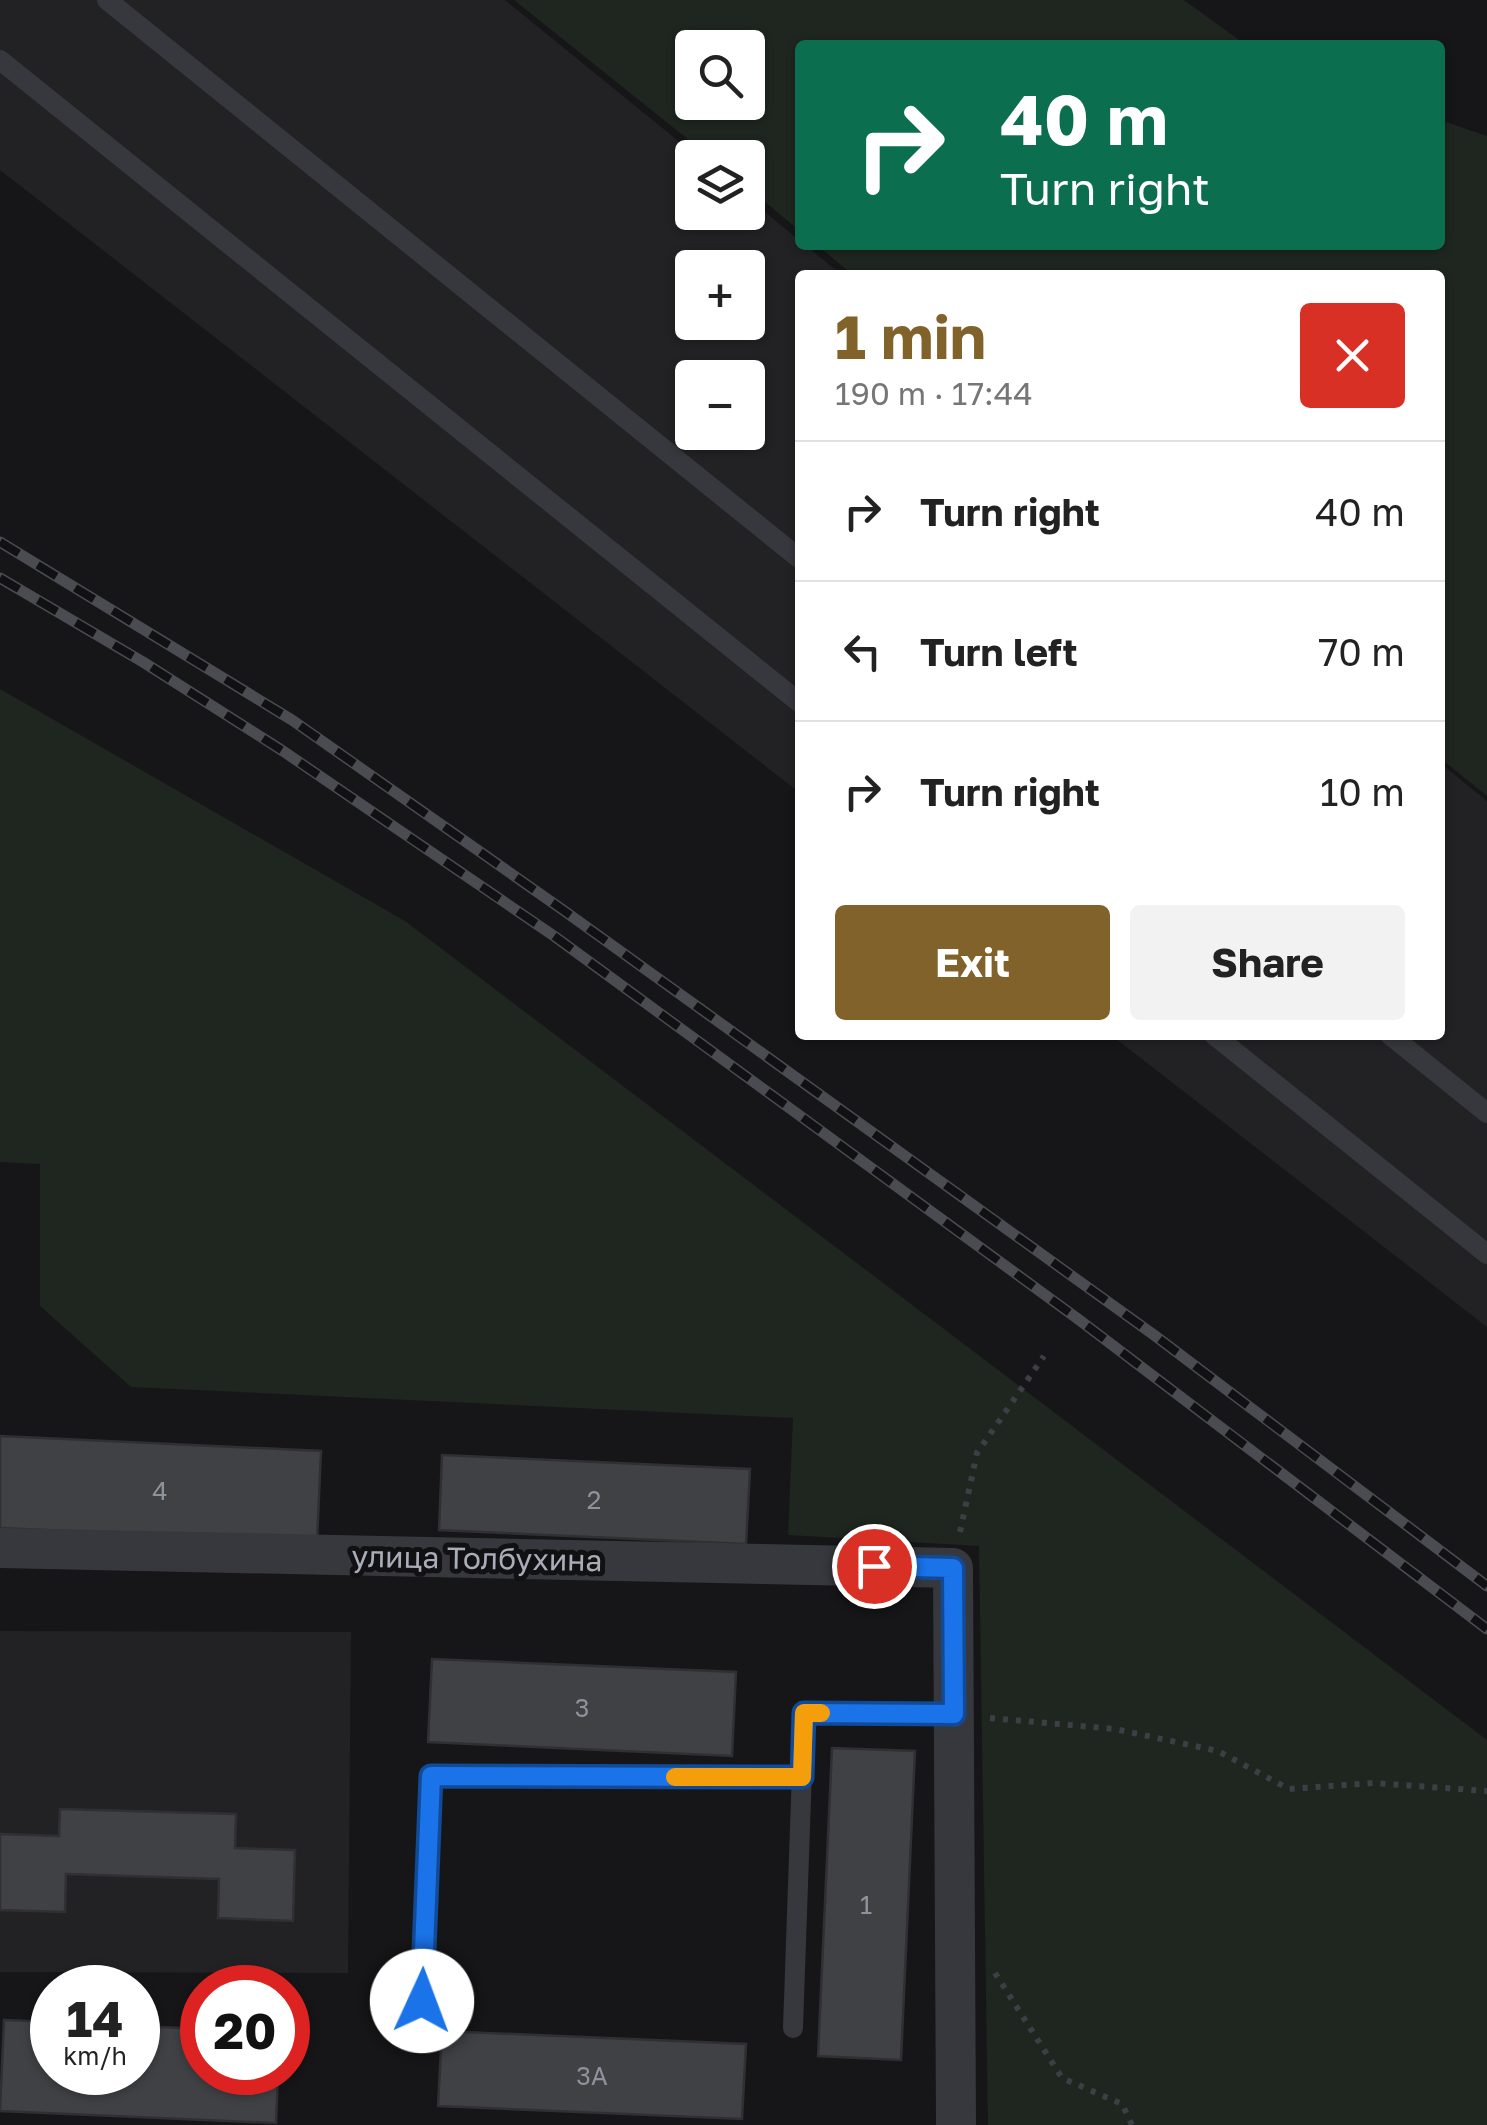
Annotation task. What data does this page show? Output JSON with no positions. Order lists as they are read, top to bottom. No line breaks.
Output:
{"streets":{"street":["улица Толбухина"]},"house_numbers":["4","2","3","1","3А"],"page":{"map_buttons":["+","−"],"turn":["40 m","Turn right"],"heading":["1 min","190 m · 17:44"],"list":[{"name":"Turn right","value":"40 m"},{"name":"Turn left","value":"70 m"},{"name":"Turn right","value":"10 m"}],"buttons":["Exit","Share"],"speed":"14 km/h","limit":"20"}}
